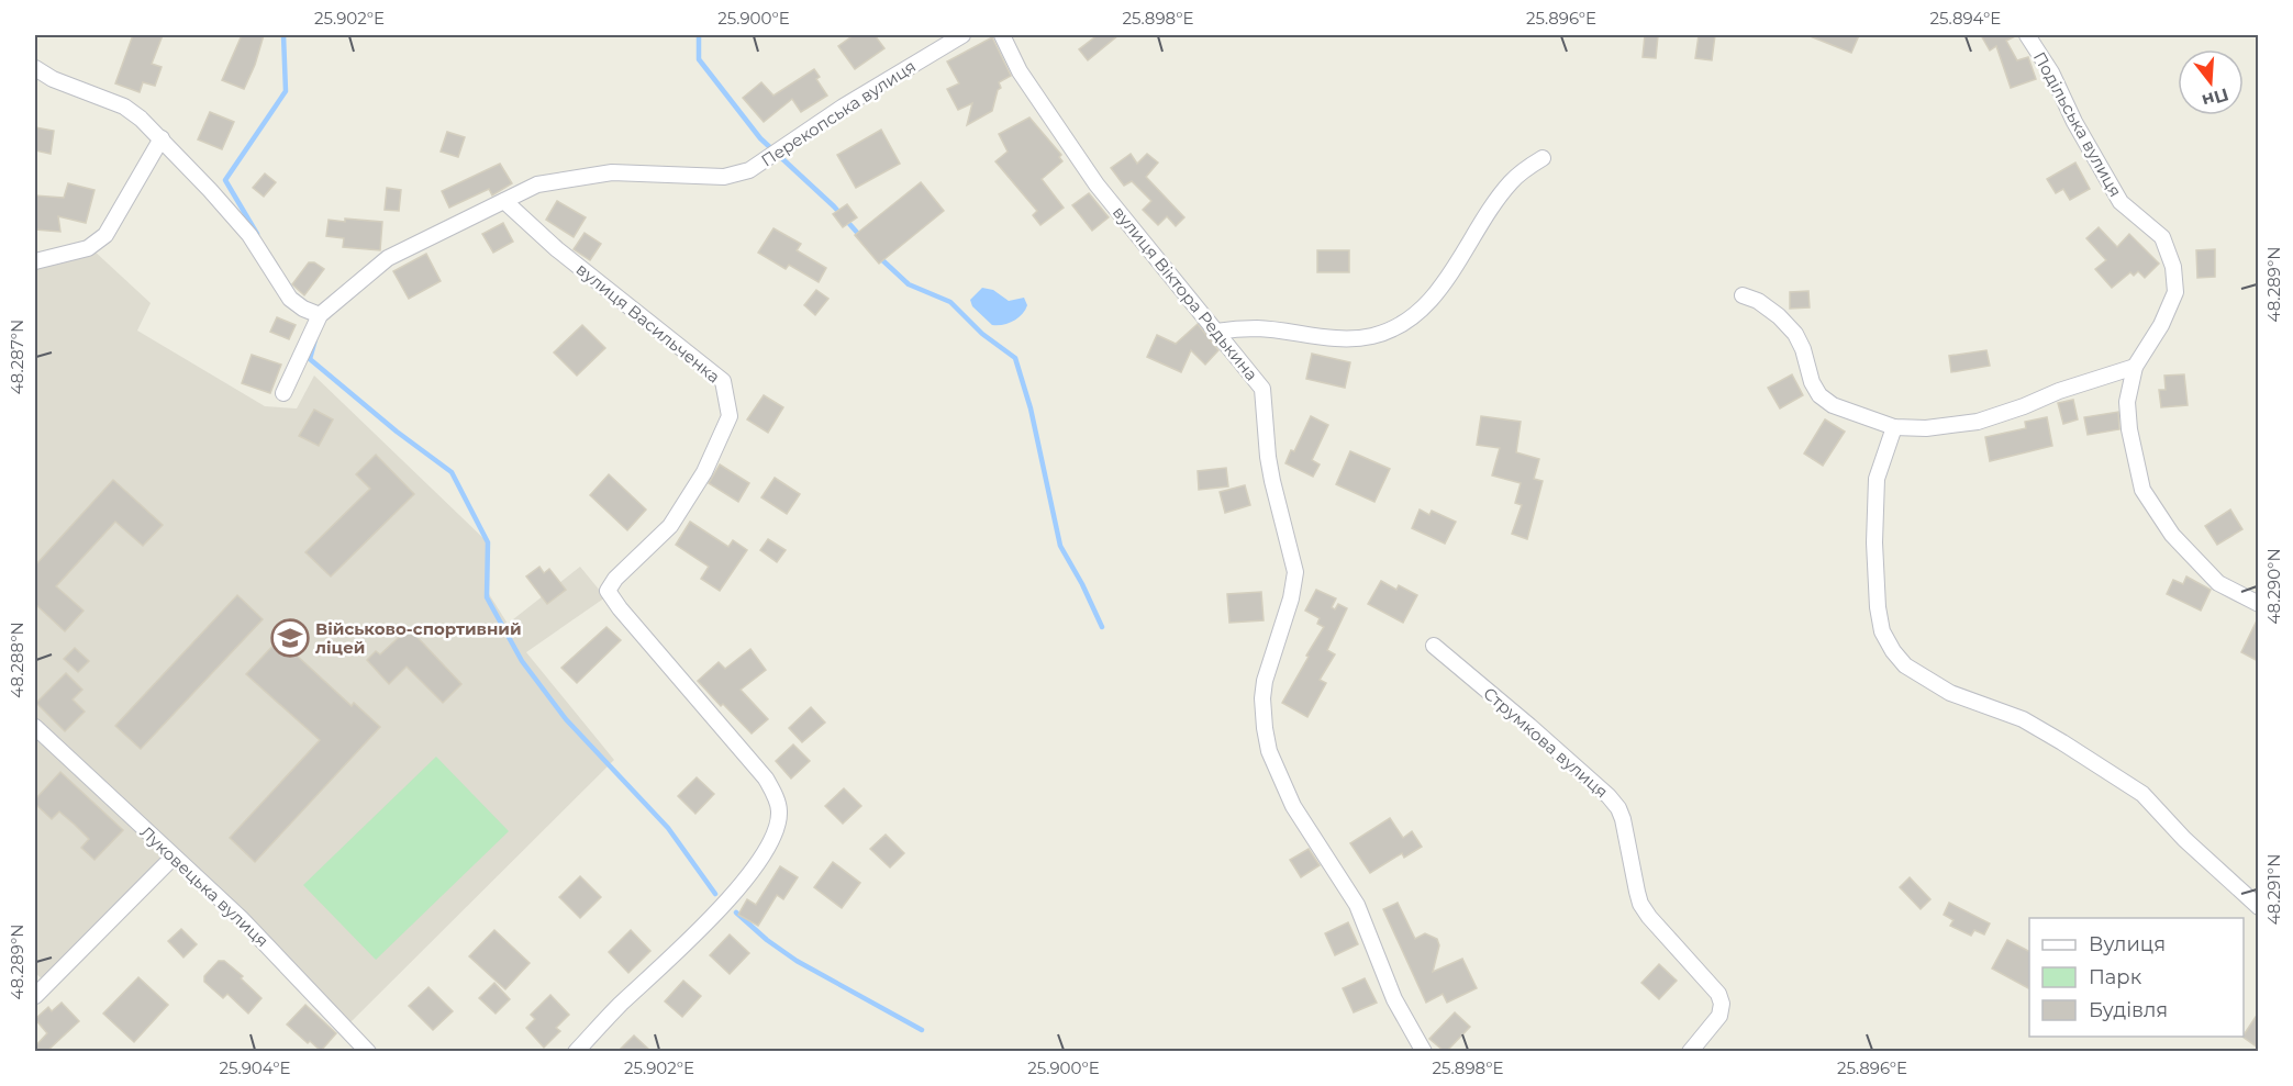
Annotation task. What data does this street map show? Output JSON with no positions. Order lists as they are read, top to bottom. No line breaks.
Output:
{"streets":{"street":["Перекопська вулиця","Подільська вулиця","вулиця Віктора Редькина","вулиця Васильченка","Струмкова вулиця","Луковецька вулиця"]},"crossings":[["Перекопська вулиця","вулиця Васильченка"]],"places":{"school or university":["Військово-спортивний ліцей"]},"legend":["Вулиця","Парк","Будівля"],"north":"bottom","coordinates":["25.902°E","25.900°E","25.898°E","25.896°E","25.894°E","48.289°N","48.287°N","48.290°N","48.288°N","48.291°N","25.904°E"]}
